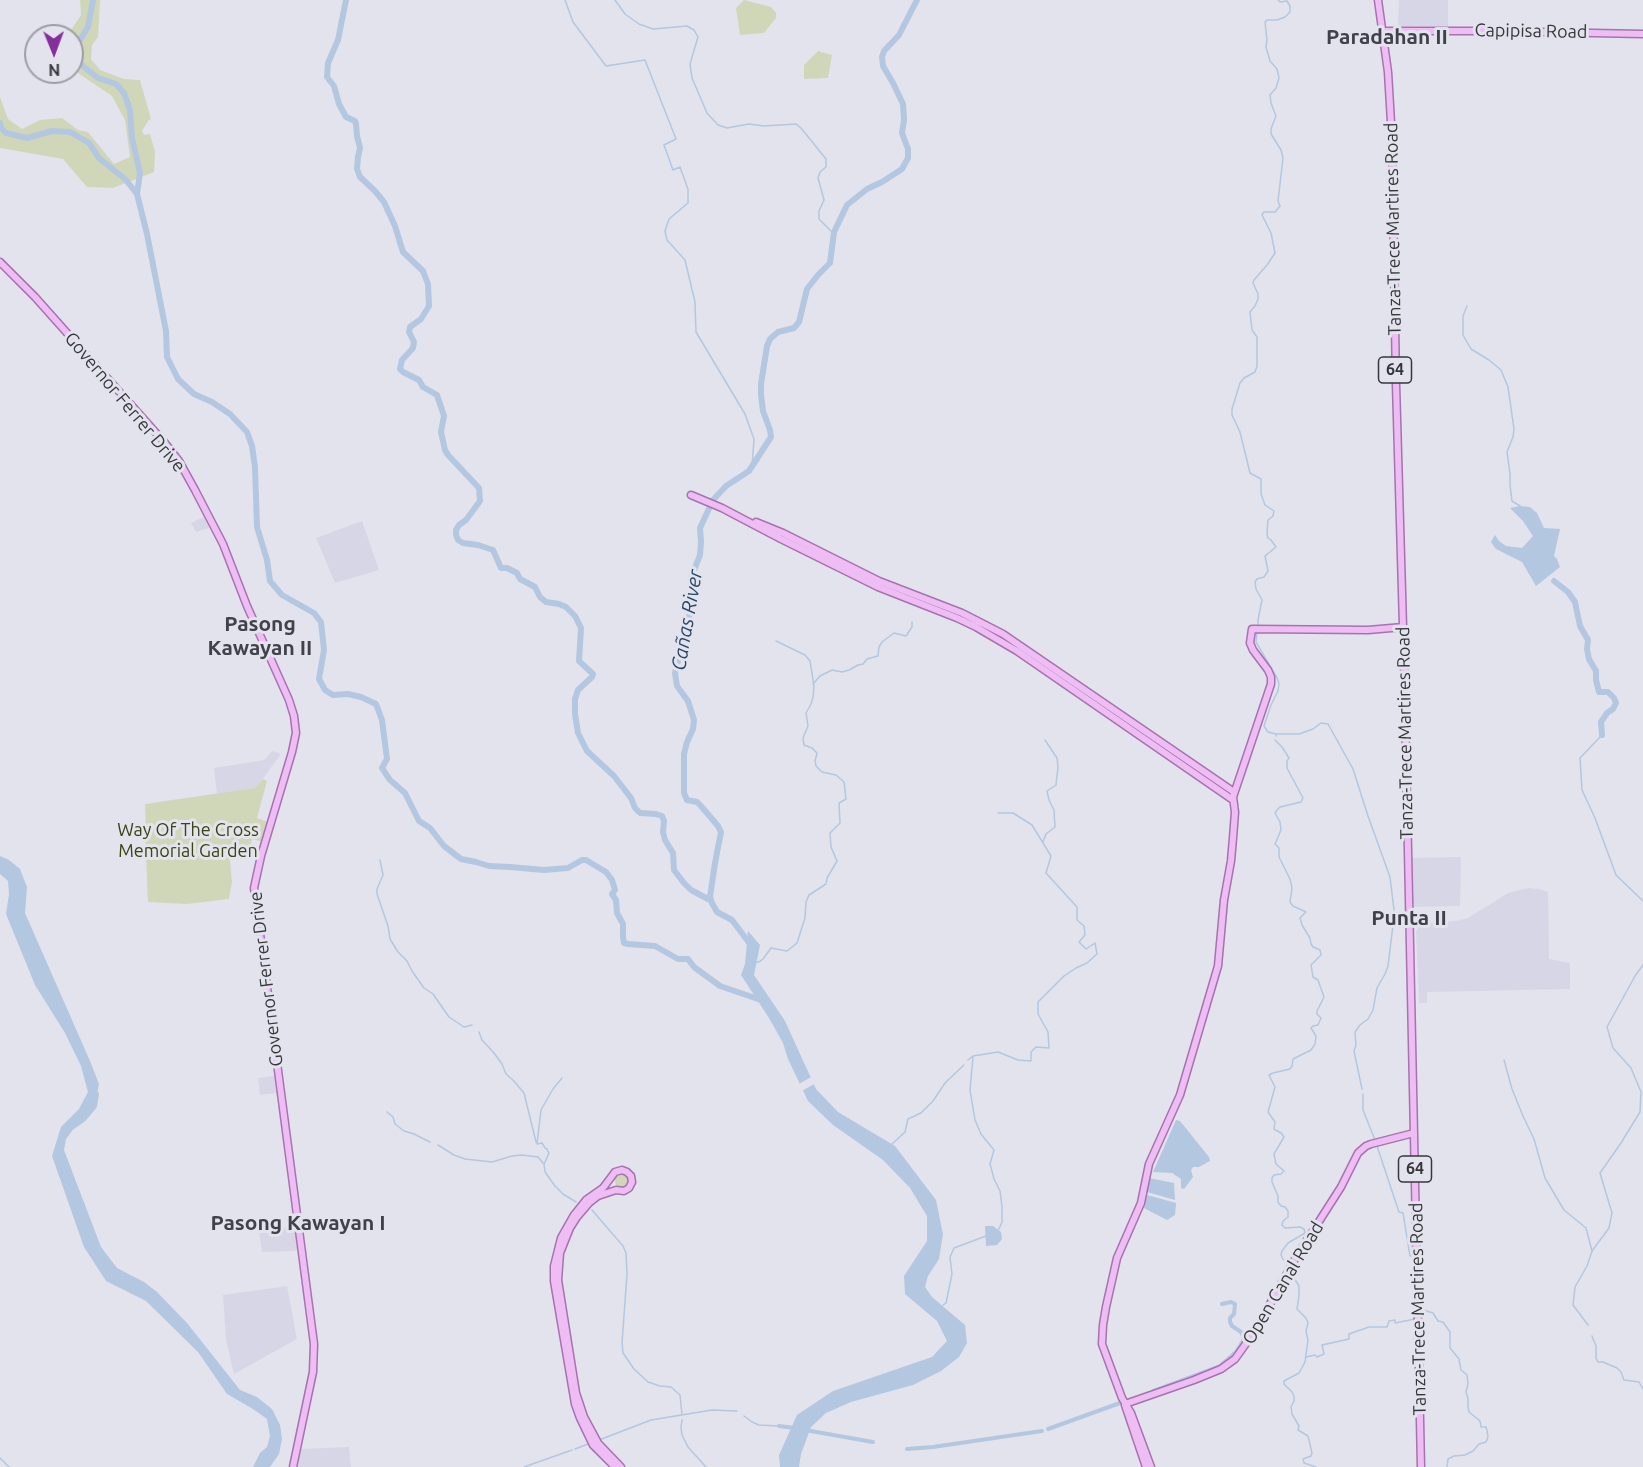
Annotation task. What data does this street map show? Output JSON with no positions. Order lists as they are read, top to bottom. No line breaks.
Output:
{"streets":{"main road":["Capipisa Road","Tanza-Trece Martires Road","64","Governor Ferrer Drive","Open Canal Road"]},"crossings":[["Capipisa Road","Tanza-Trece Martires Road"],["Tanza-Trece Martires Road","Open Canal Road"]],"districts":["Paradahan II","Pasong Kawayan II","Punta II","Pasong Kawayan I"],"water":["Cañas River"],"parks":["Way Of The Cross Memorial Garden"],"north":"bottom"}
